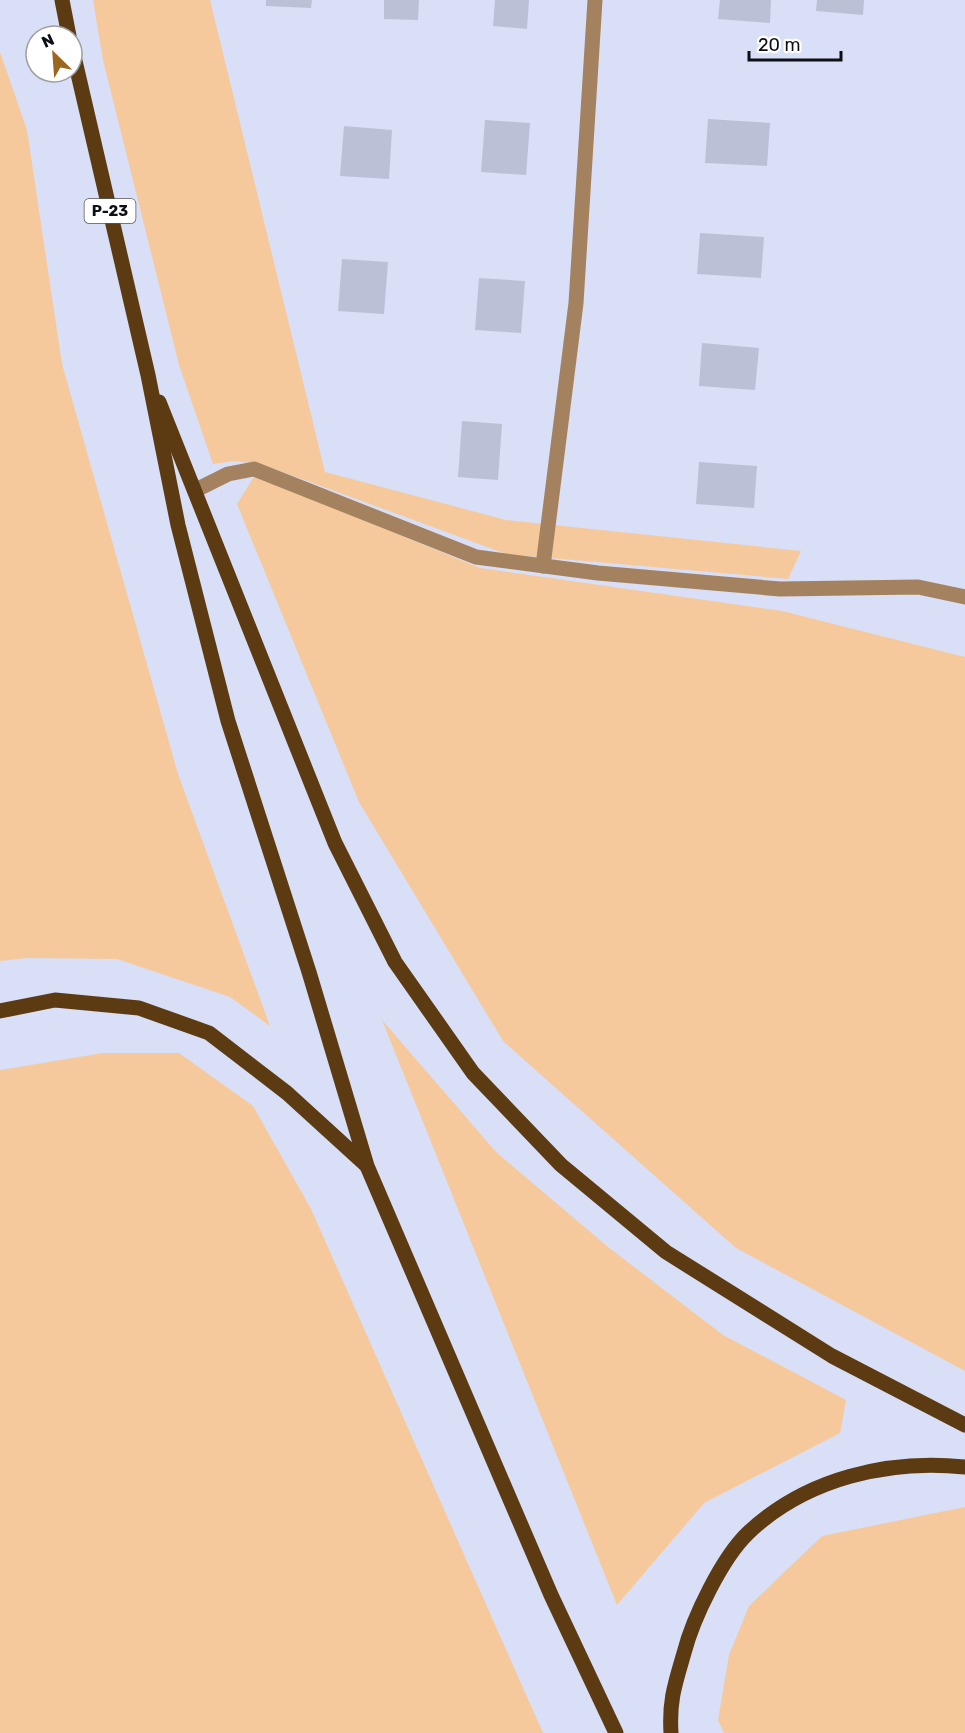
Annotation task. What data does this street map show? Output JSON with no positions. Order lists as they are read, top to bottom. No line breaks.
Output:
{"streets":{"main road":["Р-23"]},"scale_bar":"20 m","north":"top left"}
